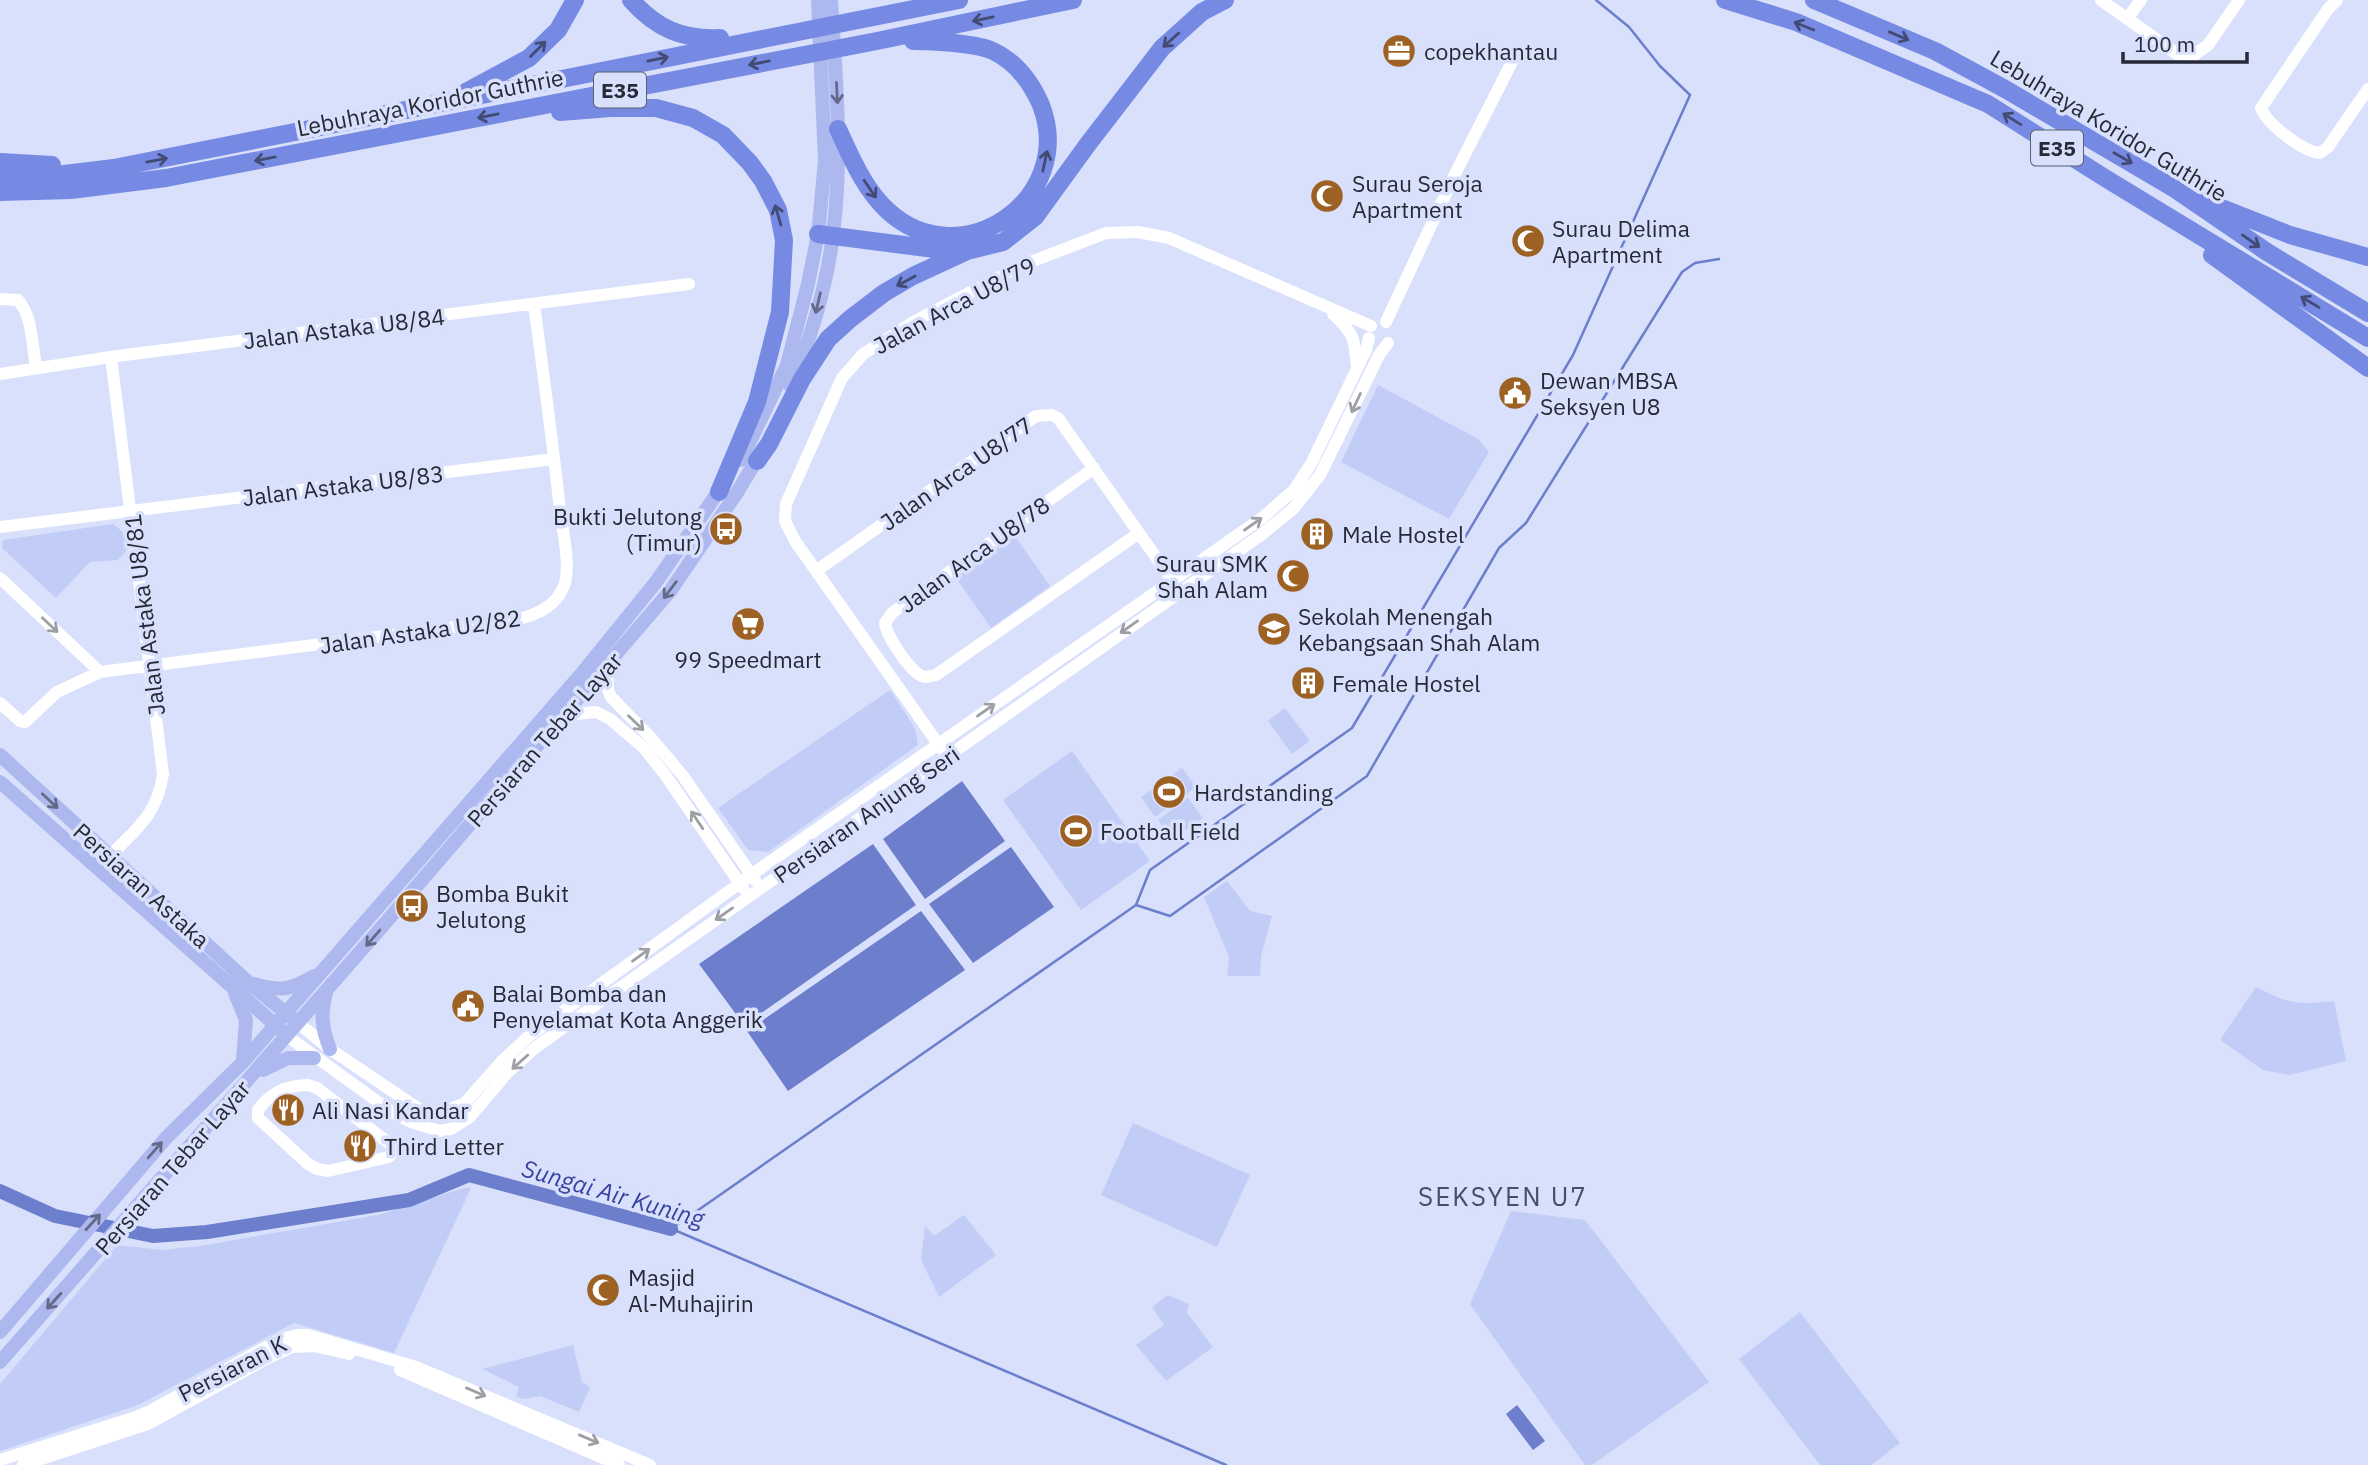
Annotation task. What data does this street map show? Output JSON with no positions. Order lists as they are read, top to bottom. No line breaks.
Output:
{"streets":{"highway":["E35","Lebuhraya Koridor Guthrie"],"main road":["Persiaran Tebar Layar","Persiaran Astaka"],"street":["Jalan Arca U8/79","Jalan Astaka U8/84","Jalan Arca U8/77","Jalan Astaka U8/83","Jalan Arca U8/78","Jalan Astaka U8/81","Jalan Astaka U2/82","Persiaran Anjung Seri","Persiaran K"]},"crossings":[["Jalan Arca U8/79","Jalan Arca U8/77"],["Jalan Arca U8/79","Persiaran Anjung Seri"],["Jalan Astaka U8/84","Jalan Astaka U8/81"],["Jalan Astaka U8/84","Jalan Astaka U2/82"],["Jalan Arca U8/77","Jalan Arca U8/78"],["Jalan Arca U8/77","Persiaran Anjung Seri"],["Jalan Astaka U8/83","Jalan Astaka U8/81"],["Jalan Astaka U8/83","Jalan Astaka U2/82"],["Jalan Astaka U8/81","Jalan Astaka U2/82"],["Jalan Astaka U8/81","Persiaran Astaka"],["Persiaran Tebar Layar","Persiaran Anjung Seri"],["Persiaran Tebar Layar","Persiaran Astaka"],["Persiaran Anjung Seri","Persiaran Astaka"]],"districts":["SEKSYEN U7"],"water":["Sungai Air Kuning"],"places":{"office":["copekhantau"],"mosque":["Surau Seroja Apartment","Surau Delima Apartment","Surau SMK Shah Alam","Masjid Al-Muhajirin"],"public building":["Dewan MBSA Seksyen U8","Balai Bomba dan Penyelamat Kota Anggerik"],"bus stop":["Bukti Jelutong (Timur)","Bomba Bukit Jelutong"],"building":["Male Hostel","Female Hostel"],"supermarket":["99 Speedmart"],"school or university":["Sekolah Menengah Kebangsaan Shah Alam"],"sports":["Hardstanding","Football Field"],"restaurant":["Ali Nasi Kandar","Third Letter"]},"scale_bar":"100 m"}
